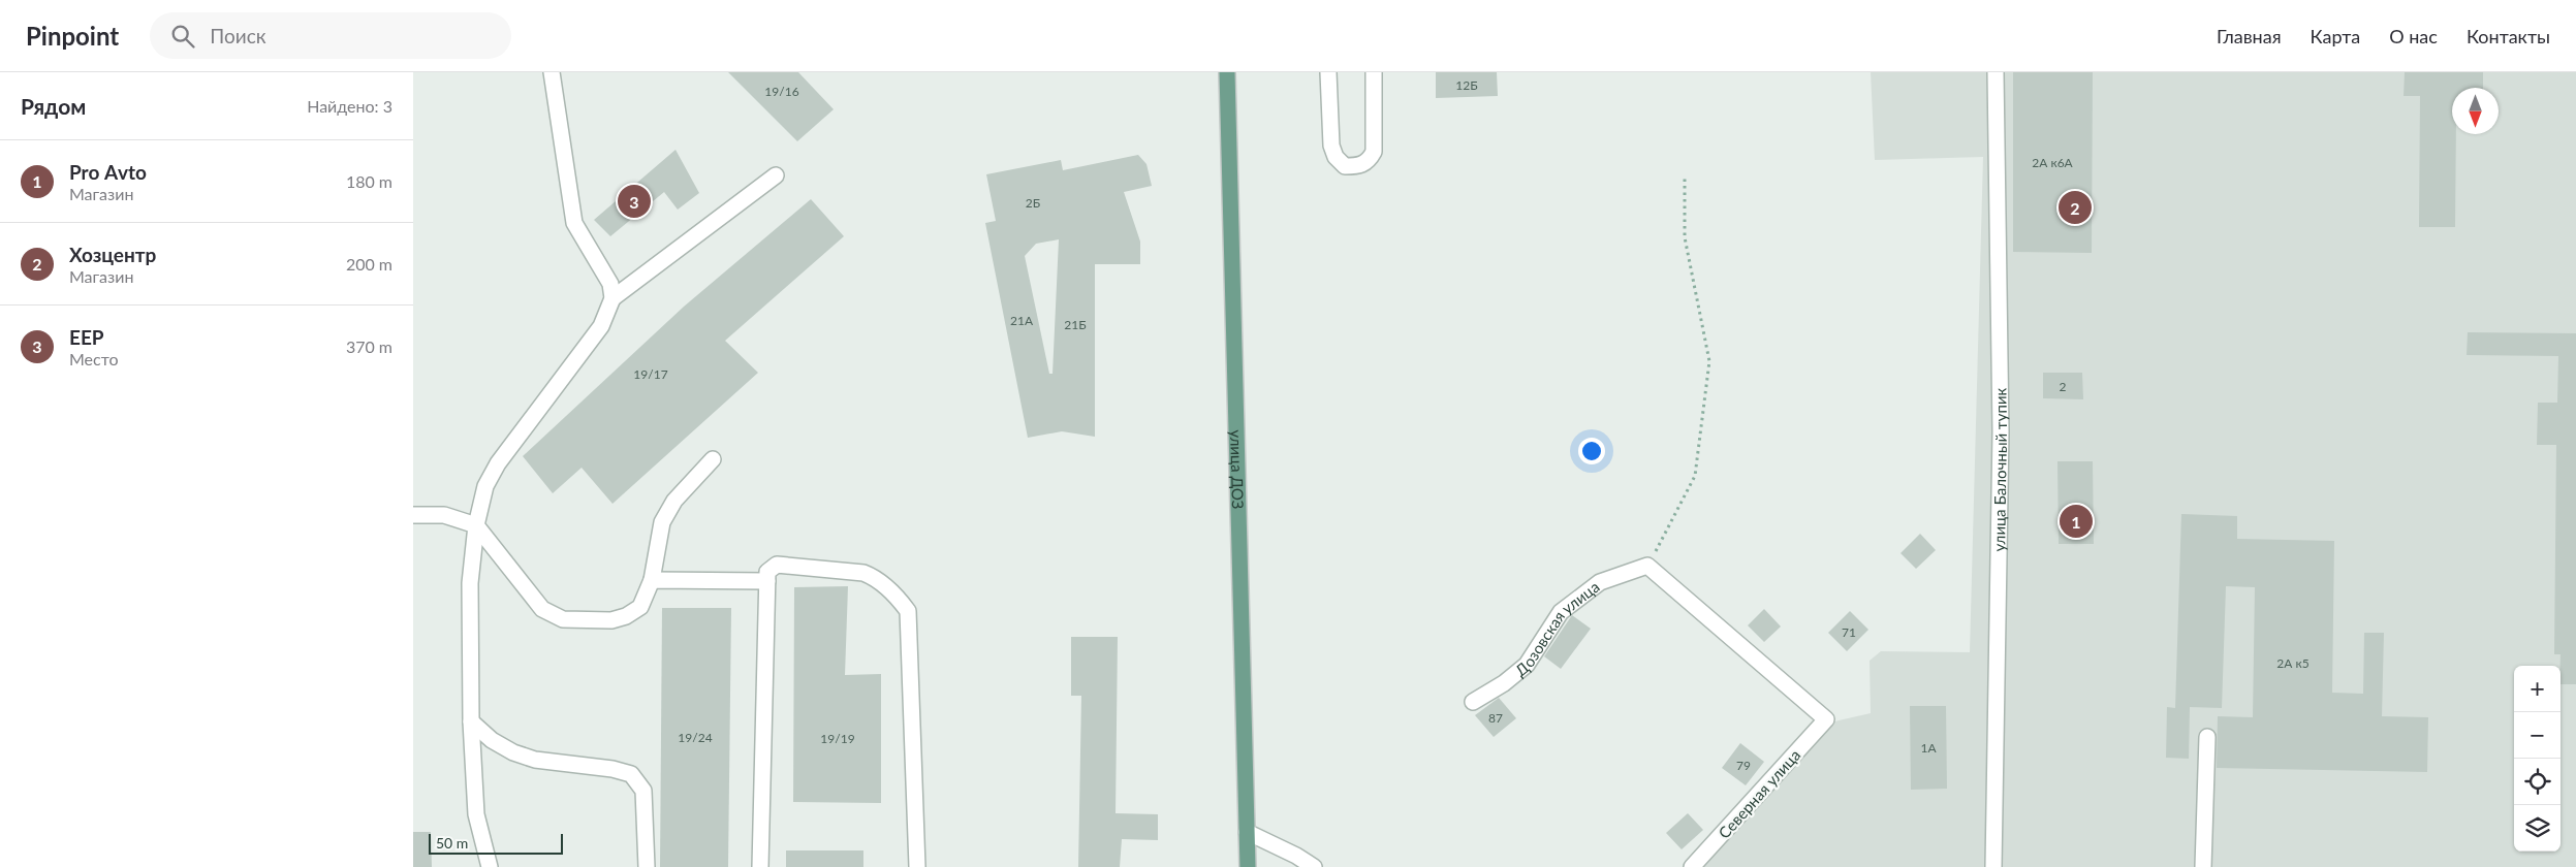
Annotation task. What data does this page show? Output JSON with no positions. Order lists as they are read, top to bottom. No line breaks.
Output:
{"streets":{"main road":["улица ДОЗ"],"street":["улица Балочный тупик","Дозовская улица","Северная улица"]},"crossings":[["Дозовская улица","Северная улица"]],"house_numbers":["12Б","19/16","2А к6А","2Б","21А","21Б","19/17","2","71","2А к5","87","19/24","19/19","1А","79"],"scale_bar":"50 m","north":"bottom","page":{"header":"Pinpoint","search":"Поиск","nav":["Главная","Карта","О нас","Контакты"],"heading":["Рядом","Найдено: 3"],"list":[{"mark":"1","name":"Pro Аvto","note":"Магазин","value":"180 m"},{"mark":"2","name":"Хозцентр","note":"Магазин","value":"200 m"},{"mark":"3","name":"EEP","note":"Место","value":"370 m"}],"pins":["3","2","1"],"map_buttons":["+","−"],"scale":"50 m"}}
